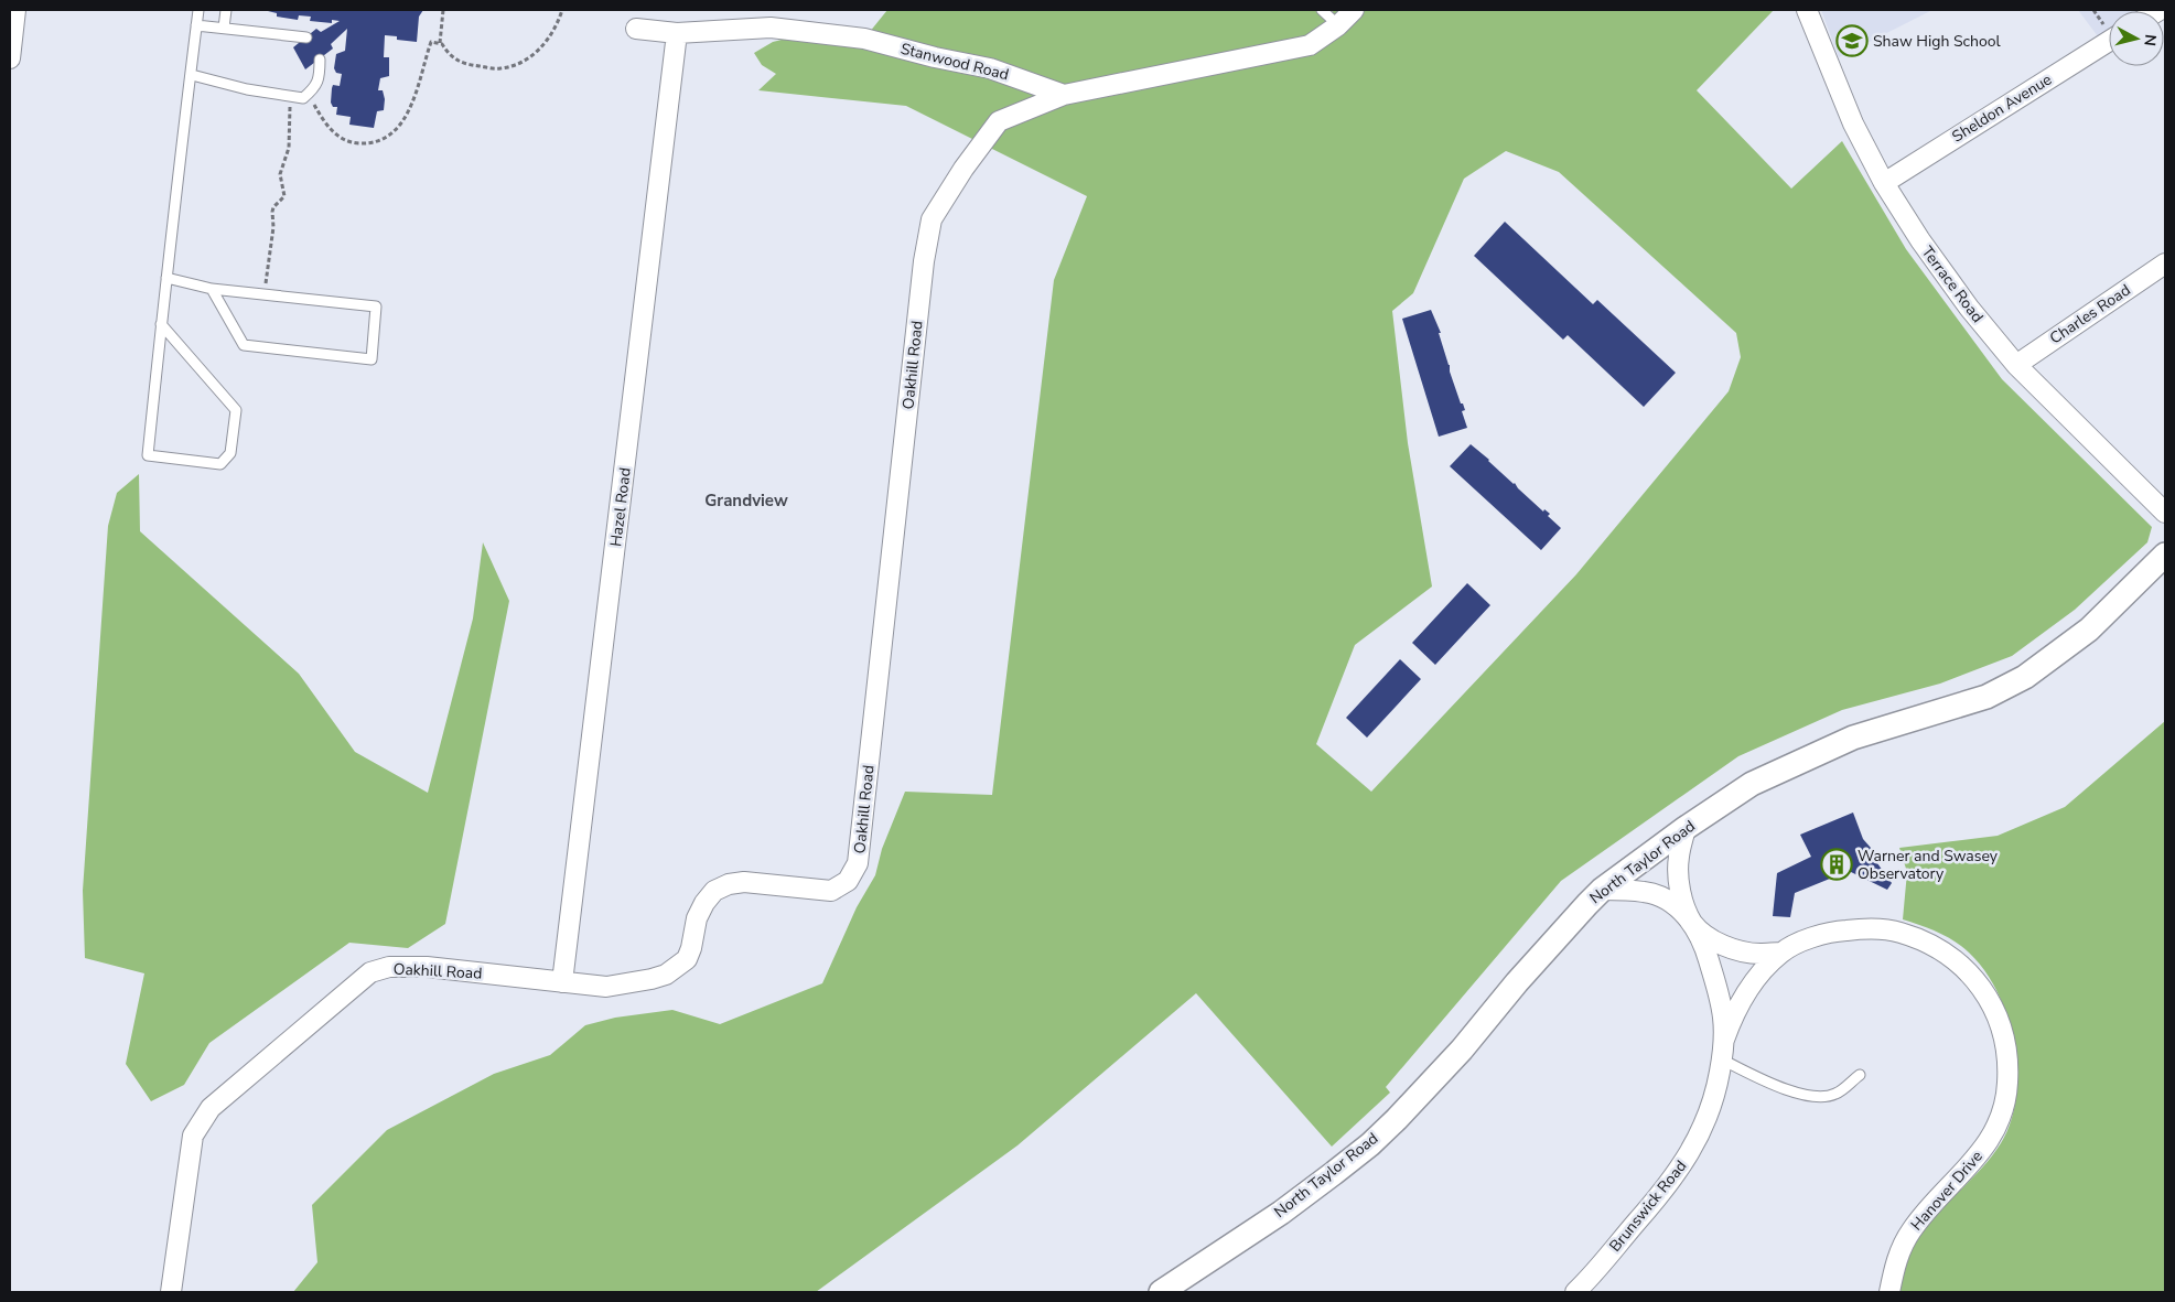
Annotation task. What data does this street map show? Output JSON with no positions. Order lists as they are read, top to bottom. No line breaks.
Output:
{"streets":{"street":["Stanwood Road","Sheldon Avenue","Terrace Road","Charles Road","Oakhill Road","Hazel Road","North Taylor Road","Hanover Drive","Brunswick Road"]},"crossings":[["Stanwood Road","Oakhill Road"],["Stanwood Road","Hazel Road"],["Sheldon Avenue","Terrace Road"],["Terrace Road","Charles Road"],["Oakhill Road","Hazel Road"],["North Taylor Road","Hanover Drive"],["North Taylor Road","Brunswick Road"],["Hanover Drive","Brunswick Road"]],"districts":["Grandview"],"places":{"school or university":["Shaw High School"],"building":["Warner and Swasey Observatory"]},"north":"right"}
